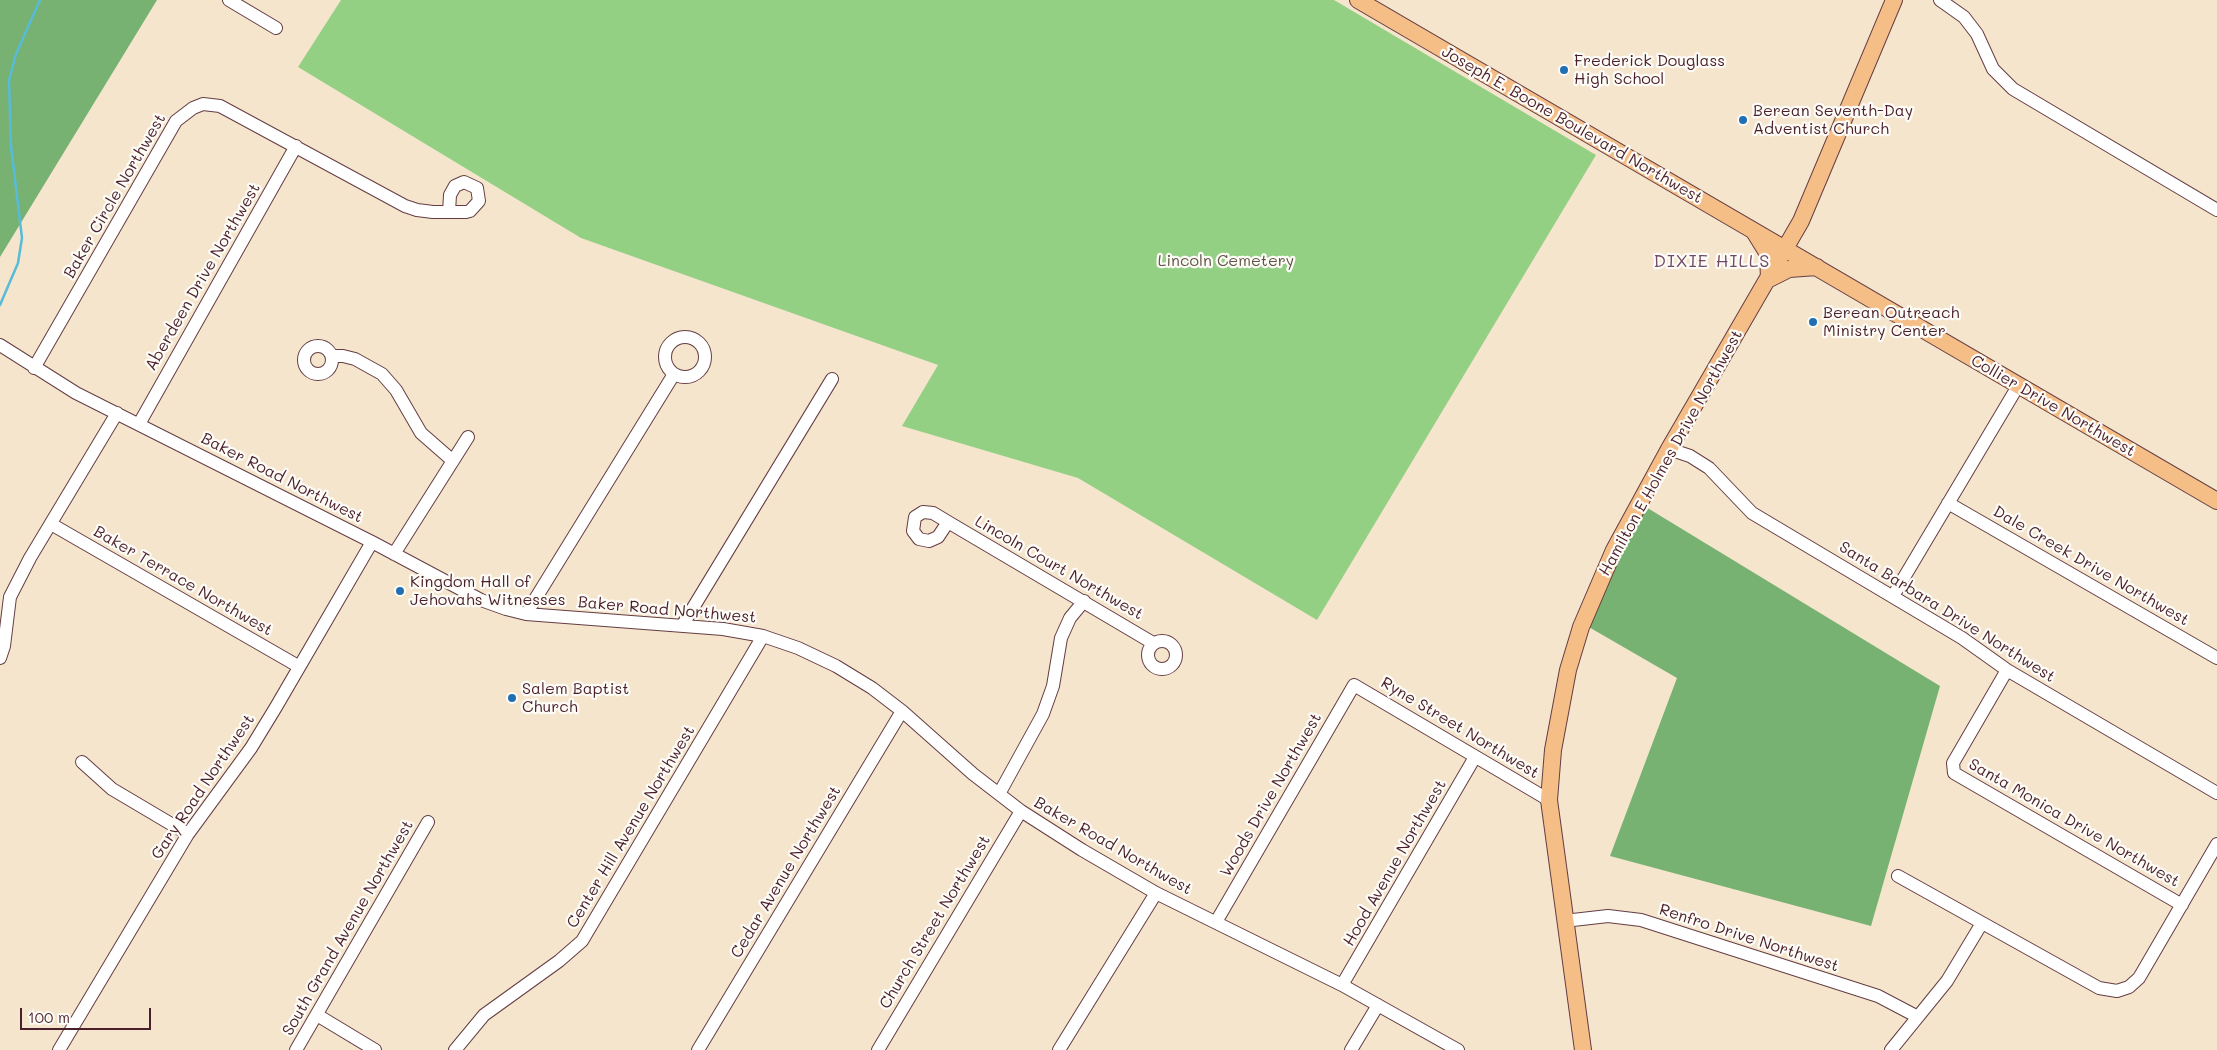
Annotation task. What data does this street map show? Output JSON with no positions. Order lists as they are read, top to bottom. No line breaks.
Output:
{"streets":{"main road":["Joseph E. Boone Boulevard Northwest","Collier Drive Northwest","Hamilton E Holmes Drive Northwest"],"street":["Baker Circle Northwest","Aberdeen Drive Northwest","Baker Road Northwest","Dale Creek Drive Northwest","Lincoln Court Northwest","Baker Terrace Northwest","Santa Barbara Drive Northwest","Ryne Street Northwest","Gary Road Northwest","Woods Drive Northwest","Santa Monica Drive Northwest","Center Hill Avenue Northwest","Hood Avenue Northwest","Cedar Avenue Northwest","Church Street Northwest","South Grand Avenue Northwest","Renfro Drive Northwest"]},"crossings":[["Joseph E. Boone Boulevard Northwest","Collier Drive Northwest"],["Joseph E. Boone Boulevard Northwest","Hamilton E Holmes Drive Northwest"],["Baker Circle Northwest","Aberdeen Drive Northwest"],["Baker Circle Northwest","Baker Road Northwest"],["Aberdeen Drive Northwest","Baker Road Northwest"],["Collier Drive Northwest","Hamilton E Holmes Drive Northwest"],["Hamilton E Holmes Drive Northwest","Santa Barbara Drive Northwest"],["Hamilton E Holmes Drive Northwest","Ryne Street Northwest"],["Hamilton E Holmes Drive Northwest","Renfro Drive Northwest"],["Baker Road Northwest","Gary Road Northwest"],["Baker Road Northwest","Woods Drive Northwest"],["Baker Road Northwest","Center Hill Avenue Northwest"],["Baker Road Northwest","Hood Avenue Northwest"],["Baker Road Northwest","Cedar Avenue Northwest"],["Baker Road Northwest","Church Street Northwest"],["Baker Terrace Northwest","Gary Road Northwest"],["Santa Barbara Drive Northwest","Santa Monica Drive Northwest"],["Ryne Street Northwest","Woods Drive Northwest"],["Ryne Street Northwest","Hood Avenue Northwest"]],"districts":["DIXIE HILLS"],"parks":["Lincoln Cemetery"],"places":["Frederick Douglass High School","Berean Seventh-Day Adventist Church","Berean Outreach Ministry Center","Kingdom Hall of Jehovahs Witnesses","Salem Baptist Church"],"scale_bar":"100 m"}
